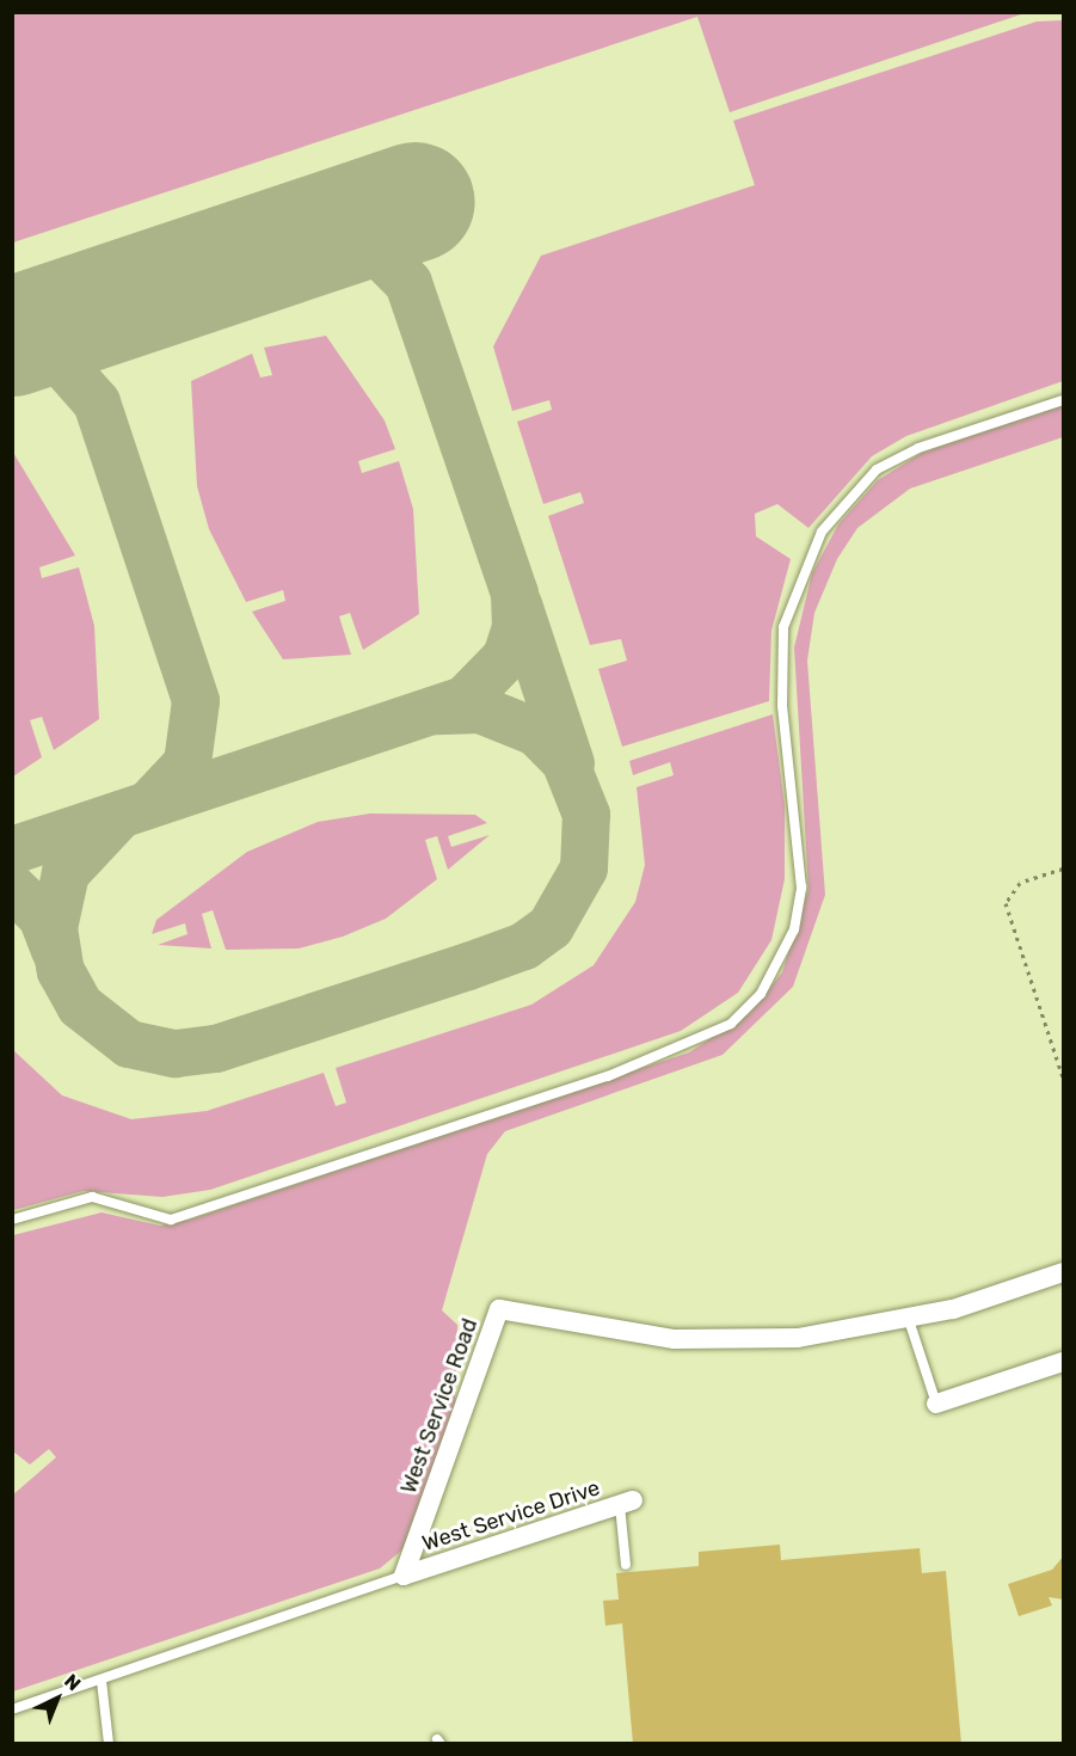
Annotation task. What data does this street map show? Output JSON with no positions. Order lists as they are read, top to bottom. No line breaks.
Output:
{"streets":{"street":["West Service Road","West Service Drive"]},"crossings":[["West Service Road","West Service Drive"]],"north":"top right"}
